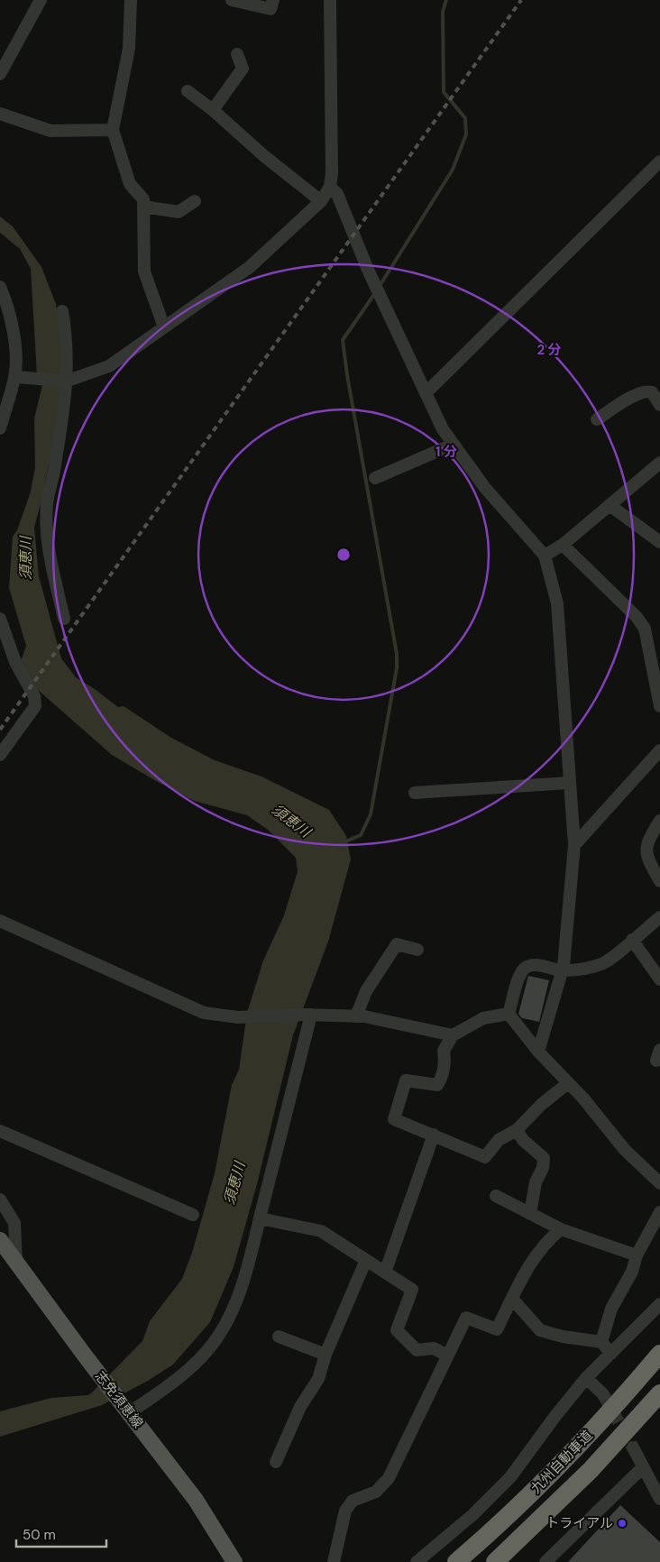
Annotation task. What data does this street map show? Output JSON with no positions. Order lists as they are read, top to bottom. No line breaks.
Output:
{"streets":{"highway":["九州自動車道"],"main road":["志免須恵線"]},"water":["須恵川"],"places":["トライアル"],"scale_bar":"50 m","rings":["2 分","1 分"]}
